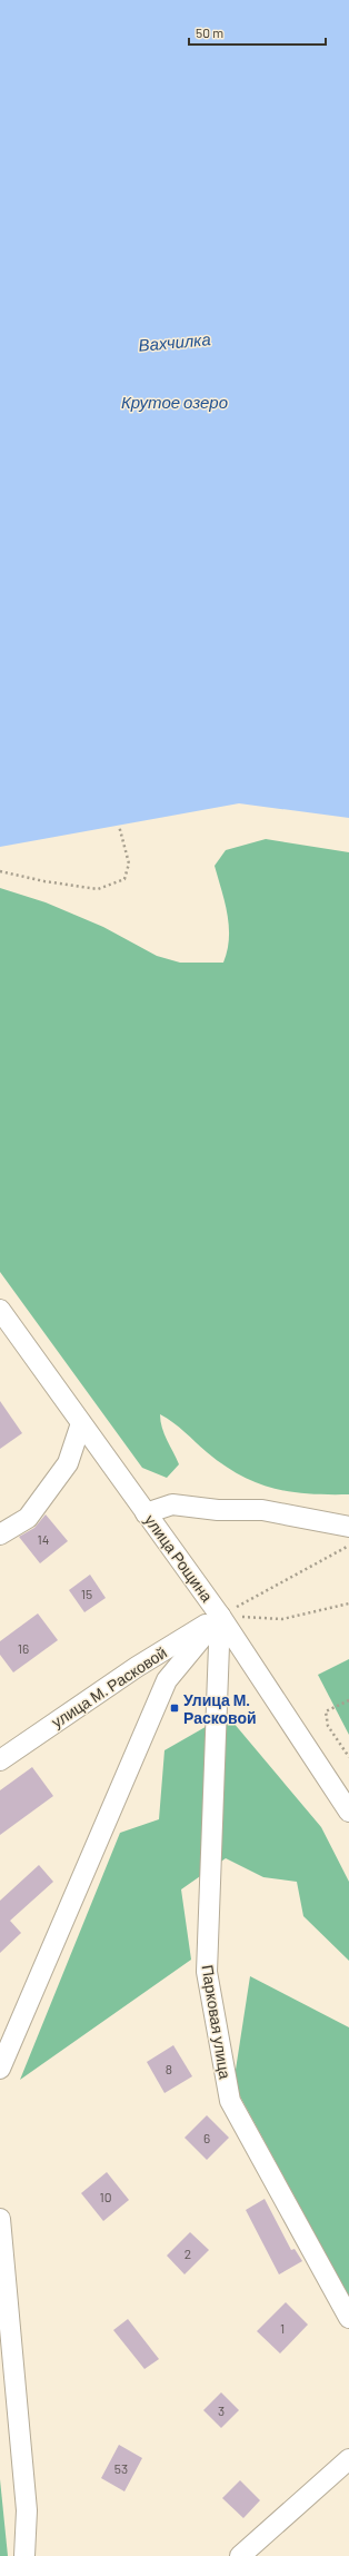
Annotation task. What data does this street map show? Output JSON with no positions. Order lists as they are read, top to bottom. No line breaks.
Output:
{"streets":{"street":["улица Рощина","улица М. Расковой","Парковая улица"]},"crossings":[["улица Рощина","улица М. Расковой"],["улица Рощина","Парковая улица"],["улица М. Расковой","Парковая улица"]],"water":["Вахчилка","Крутое озеро"],"places":{"transit":["Улица М. Расковой"]},"house_numbers":["14","15","16","8","6","10","2","1","3","53"],"scale_bar":"50 m"}
